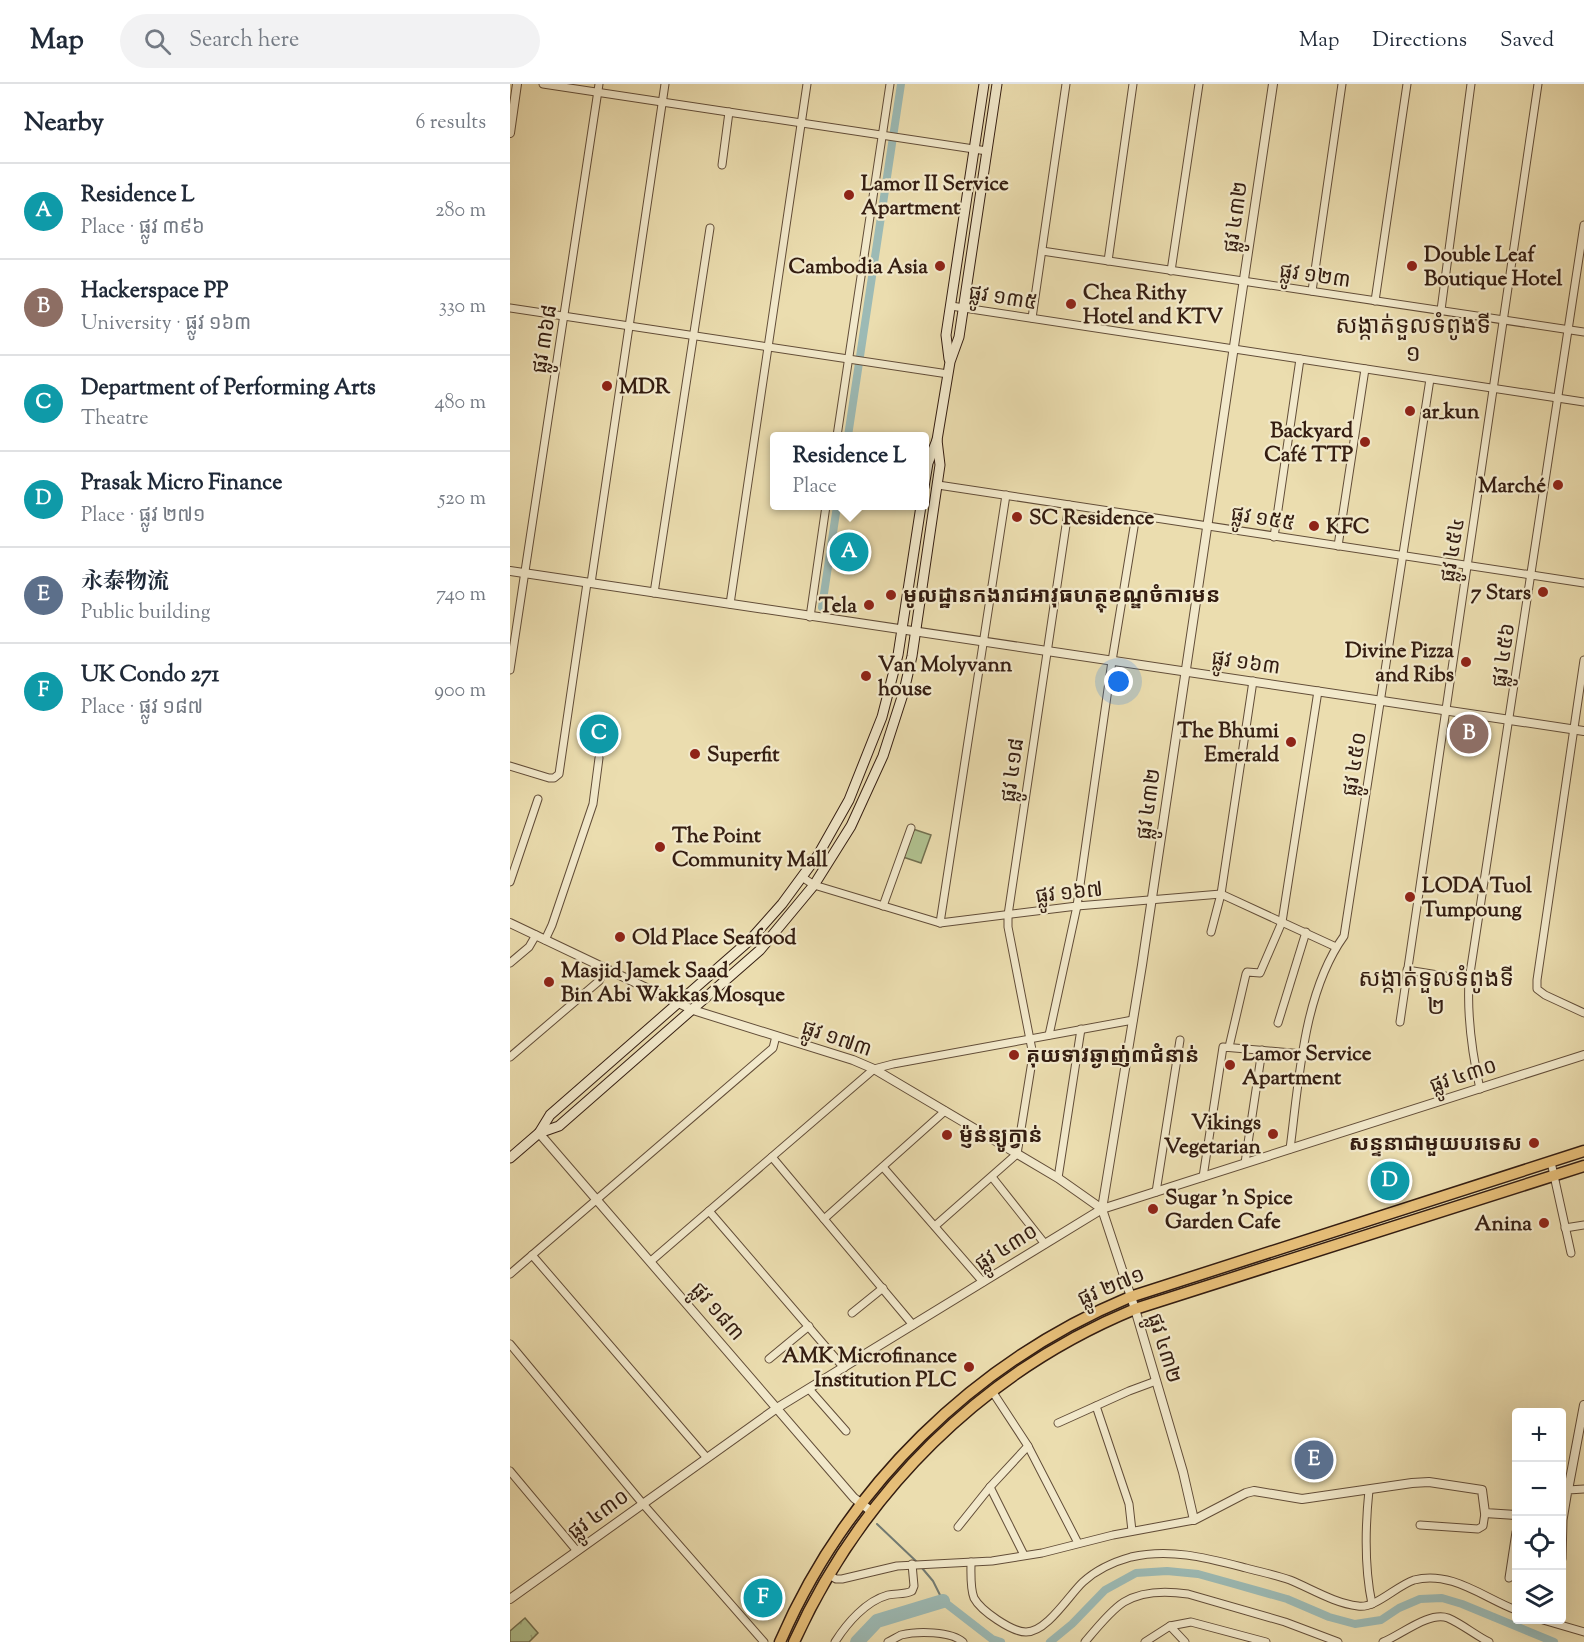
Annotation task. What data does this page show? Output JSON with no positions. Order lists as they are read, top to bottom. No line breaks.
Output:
{"streets":{"main road":["ផ្លូវ ២៧១"],"street":["ផ្លូវ ៤៣២","ផ្លូវ ១២៣","ផ្លូវ ១៣៥","ផ្លូវ ៣៦៨","ផ្លូវ ១៥៥","ផ្លូវ ៤៥៤","ផ្លូវ ៤៥៦","ផ្លូវ ១៦៣","ផ្លូវ ៤៥០","ផ្លូវ ៤១៨","ផ្លូវ ១៦៧","ផ្លូវ ១៧៣","ផ្លូវ ៤៣០","ផ្លូវ ១៨៣"]},"crossings":[["ផ្លូវ ៤៣២","ផ្លូវ ១២៣"],["ផ្លូវ ៤៣២","ផ្លូវ ១៣៥"],["ផ្លូវ ៤៣២","ផ្លូវ ១៥៥"],["ផ្លូវ ៤៣២","ផ្លូវ ១៦៣"],["ផ្លូវ ៤៣២","ផ្លូវ ១៦៧"],["ផ្លូវ ៤៣២","ផ្លូវ ១៧៣"],["ផ្លូវ ៤៣២","ផ្លូវ ៤៣០"],["ផ្លូវ ៤៣២","ផ្លូវ ២៧១"],["ផ្លូវ ១២៣","ផ្លូវ ៤៥៤"],["ផ្លូវ ១២៣","ផ្លូវ ៤៥៦"],["ផ្លូវ ១៣៥","ផ្លូវ ៤៥៤"],["ផ្លូវ ១៣៥","ផ្លូវ ៤៥៦"],["ផ្លូវ ១៣៥","ផ្លូវ ៤៥០"],["ផ្លូវ ៣៦៨","ផ្លូវ ១៦៣"],["ផ្លូវ ១៥៥","ផ្លូវ ៤៥៤"],["ផ្លូវ ១៥៥","ផ្លូវ ៤៥៦"],["ផ្លូវ ១៥៥","ផ្លូវ ៤៥០"],["ផ្លូវ ១៥៥","ផ្លូវ ៤១៨"],["ផ្លូវ ៤៥៤","ផ្លូវ ១៦៣"],["ផ្លូវ ៤៥៦","ផ្លូវ ១៦៣"],["ផ្លូវ ៤៥៦","ផ្លូវ ៤៣០"],["ផ្លូវ ១៦៣","ផ្លូវ ៤៥០"],["ផ្លូវ ១៦៣","ផ្លូវ ៤១៨"],["ផ្លូវ ៤៥០","ផ្លូវ ៤៣០"],["ផ្លូវ ៤១៨","ផ្លូវ ១៦៧"],["ផ្លូវ ៤១៨","ផ្លូវ ១៧៣"],["ផ្លូវ ១៧៣","ផ្លូវ ៤៣០"],["ផ្លូវ ៤៣០","ផ្លូវ ១៨៣"],["ផ្លូវ ២៧១","ផ្លូវ ១៨៣"]],"districts":["សង្កាត់ទួលទំពូងទី ១","សង្កាត់ទួលទំពូងទី ២"],"places":["Lamor II Service Apartment","Cambodia Asia","Double Leaf Boutique Hotel","Chea Rithy Hotel and KTV","MDR","ar_kun","Backyard Café TTP","Marché","SC Residence","KFC","7 Stars","មូលដ្ឋានកងរាជអាវុធហត្ថុខណ្ឌចំការមន","Tela","Divine Pizza and Ribs","Van Molyvann house","The Bhumi Emerald","Superfit","The Point Community Mall","LODA Tuol Tumpoung","Old Place Seafood","Masjid Jamek Saad Bin Abi Wakkas Mosque","គុយទាវឆ្ងាញ់៣ជំនាន់","Lamor Service Apartment","Vikings Vegetarian","ម្ញ៉ន់ន្យូក្វាន់","សន្ទនាជាមួយបរទេស","Sugar 'n Spice Garden Cafe","Anina","AMK Microfinance Institution PLC"],"page":{"header":"Map","search":"Search here","nav":["Map","Directions","Saved"],"heading":["Nearby","6 results"],"list":[{"mark":"A","name":"Residence L","note":"Place · ផ្លូវ ៣៩៦","value":"280 m"},{"mark":"B","name":"Hackerspace PP","note":"University · ផ្លូវ ១៦៣","value":"330 m"},{"mark":"C","name":"Department of Performing Arts","note":"Theatre","value":"480 m"},{"mark":"D","name":"Prasak Micro Finance","note":"Place · ផ្លូវ ២៧១","value":"520 m"},{"mark":"E","name":"永泰物流","note":"Public building","value":"740 m"},{"mark":"F","name":"UK Condo 271","note":"Place · ផ្លូវ ១៨៧","value":"900 m"}],"popup":["Residence L","Place"],"pins":["A","B","C","D","E","F"],"map_buttons":["+","−"]}}
